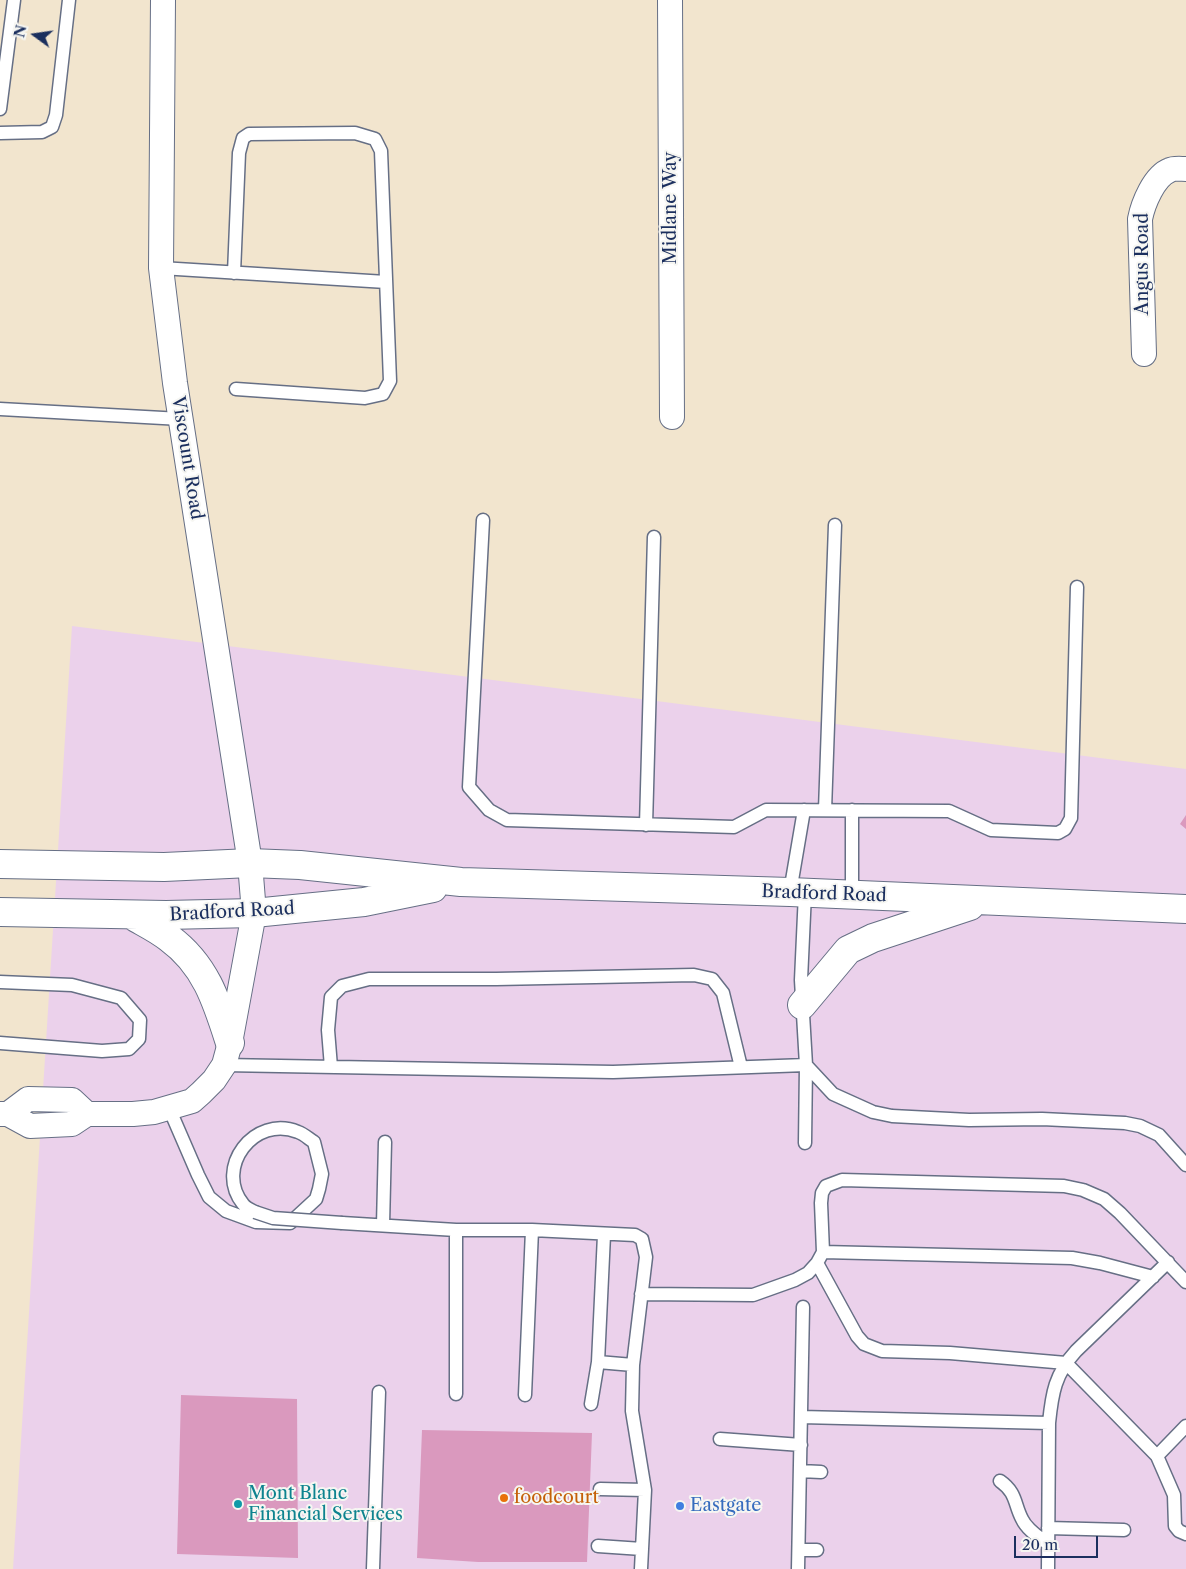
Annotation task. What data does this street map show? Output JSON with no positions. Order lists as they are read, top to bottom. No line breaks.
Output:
{"streets":{"street":["Midlane Way","Angus Road","Viscount Road","Bradford Road"]},"crossings":[["Viscount Road","Bradford Road"]],"places":["foodcourt","Mont Blanc Financial Services","Eastgate"],"scale_bar":"20 m","north":"left"}
